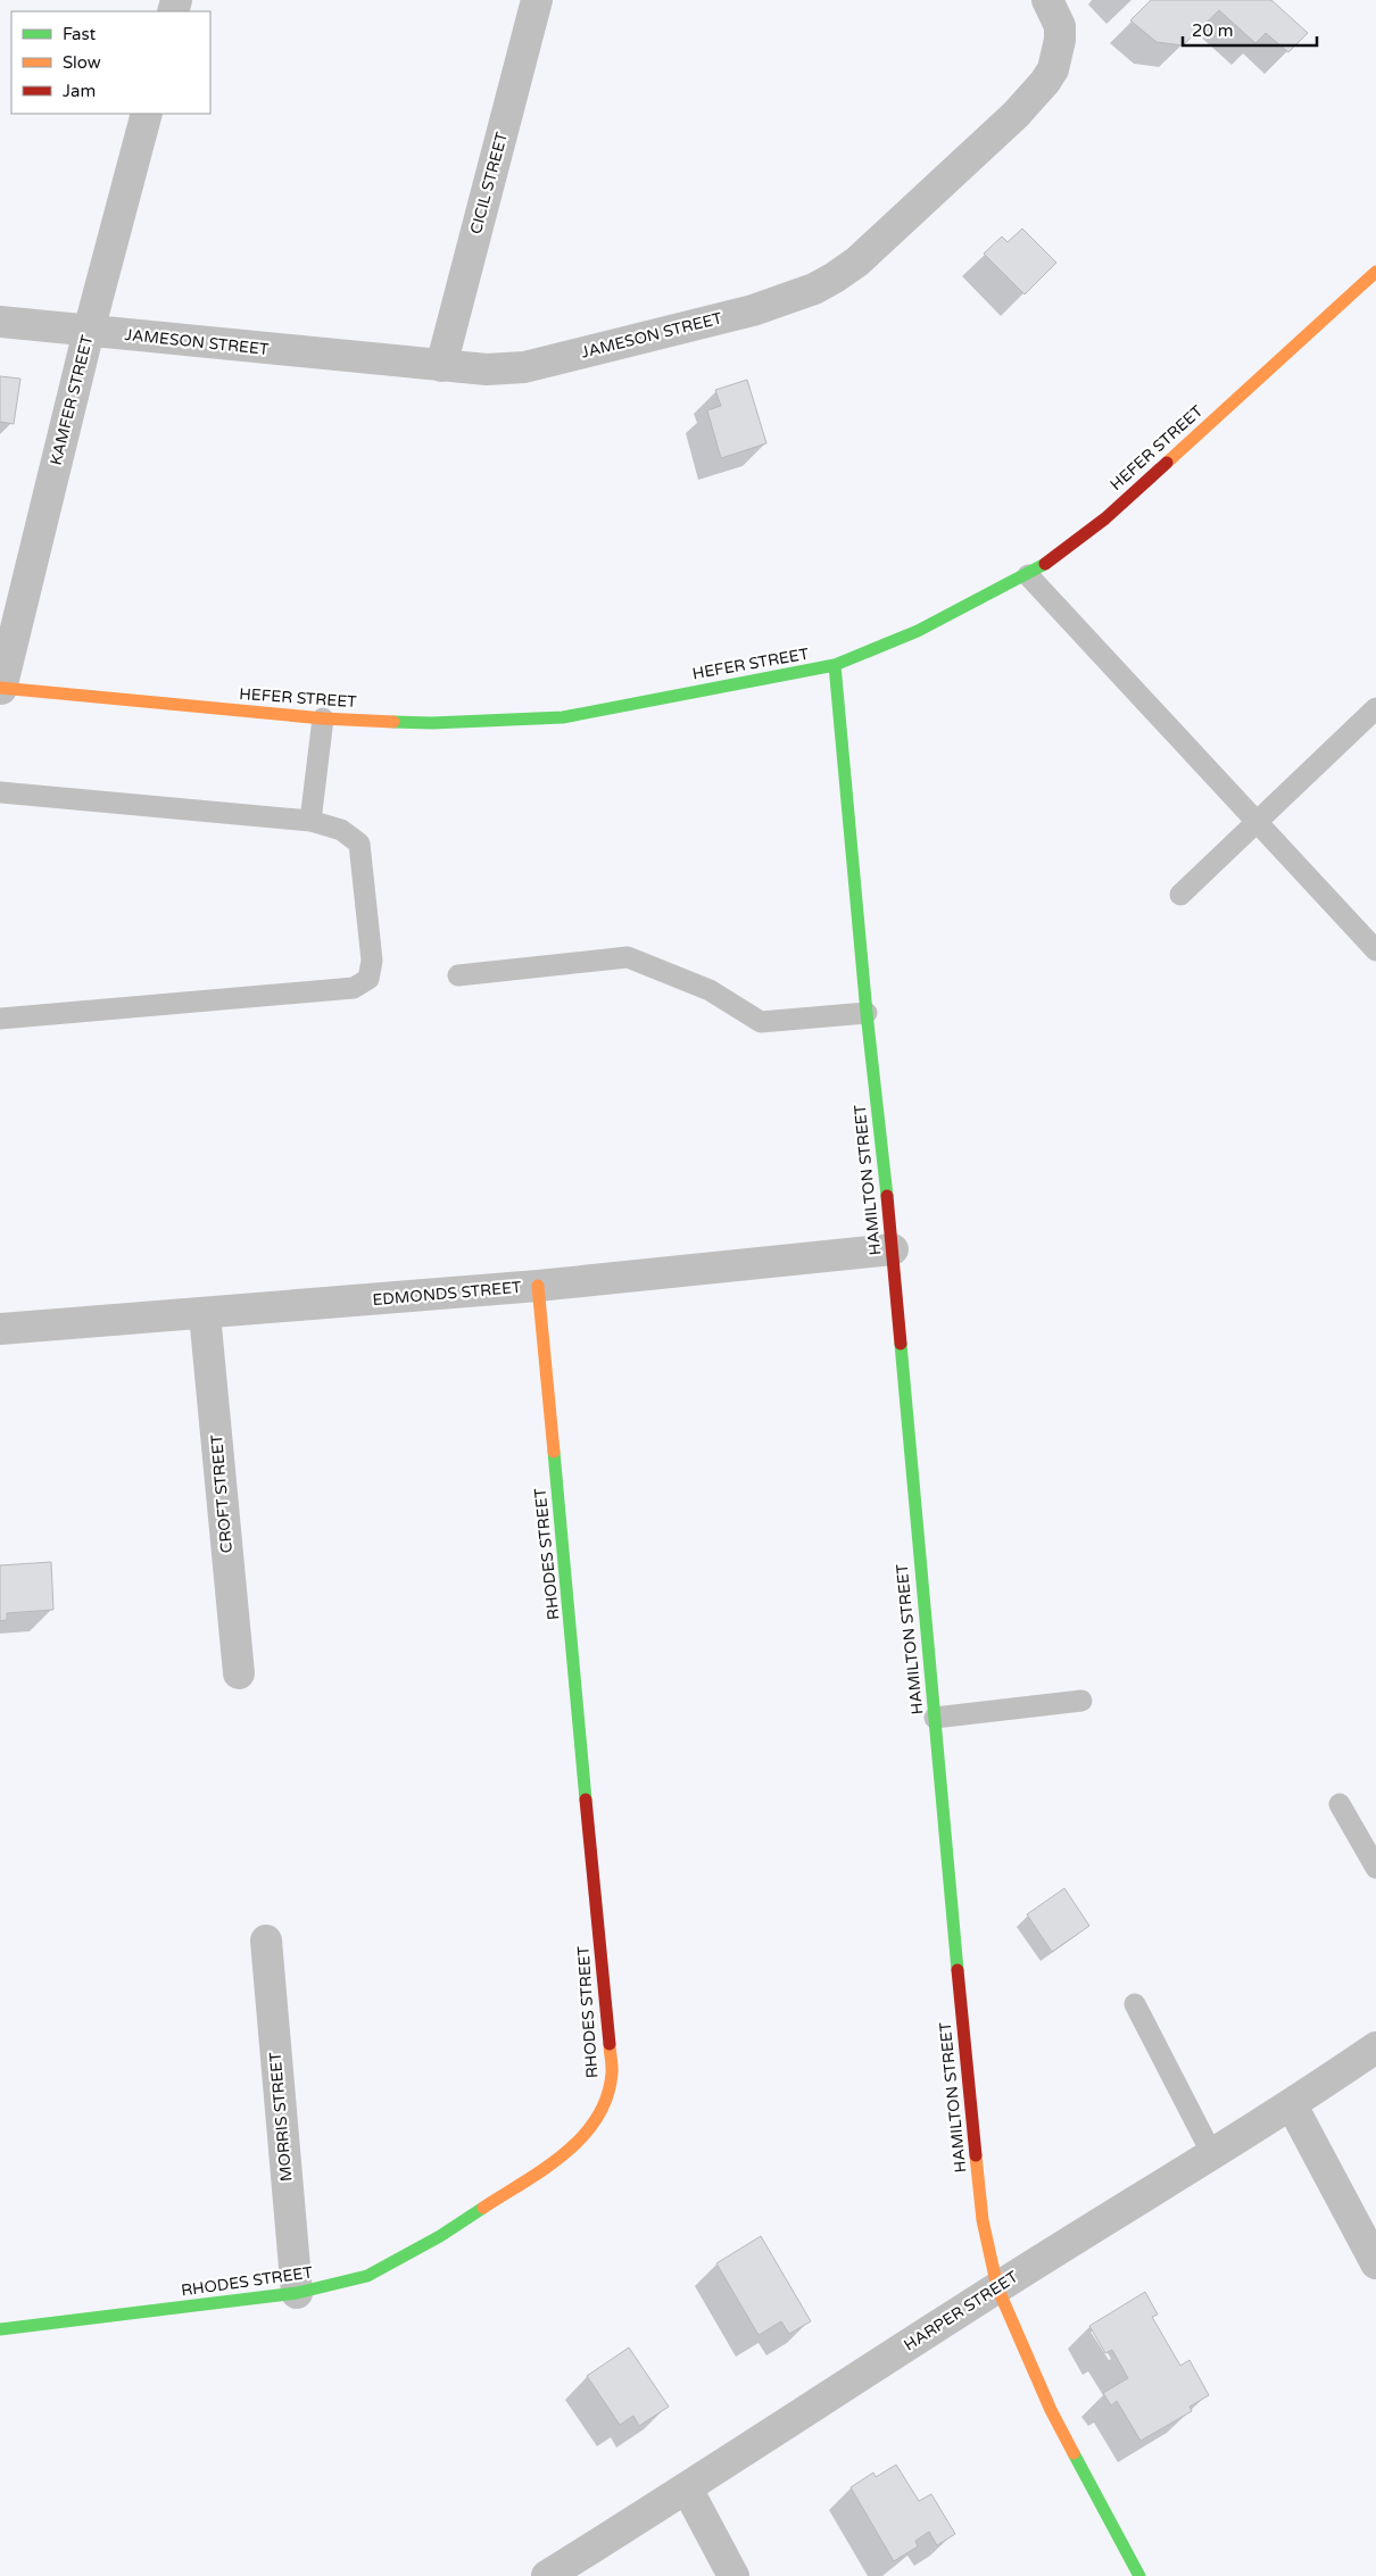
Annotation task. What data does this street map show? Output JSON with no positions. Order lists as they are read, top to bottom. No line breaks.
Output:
{"streets":{"street":["CICIL STREET","JAMESON STREET","KAMFER STREET","HEFER STREET","HAMILTON STREET","EDMONDS STREET","CROFT STREET","RHODES STREET","MORRIS STREET","HARPER STREET"]},"crossings":[["CICIL STREET","JAMESON STREET"],["JAMESON STREET","KAMFER STREET"],["KAMFER STREET","HEFER STREET"],["HEFER STREET","HAMILTON STREET"],["HAMILTON STREET","EDMONDS STREET"],["HAMILTON STREET","HARPER STREET"],["EDMONDS STREET","CROFT STREET"],["EDMONDS STREET","RHODES STREET"],["RHODES STREET","MORRIS STREET"]],"legend":["Fast","Slow","Jam"],"scale_bar":"20 m"}
